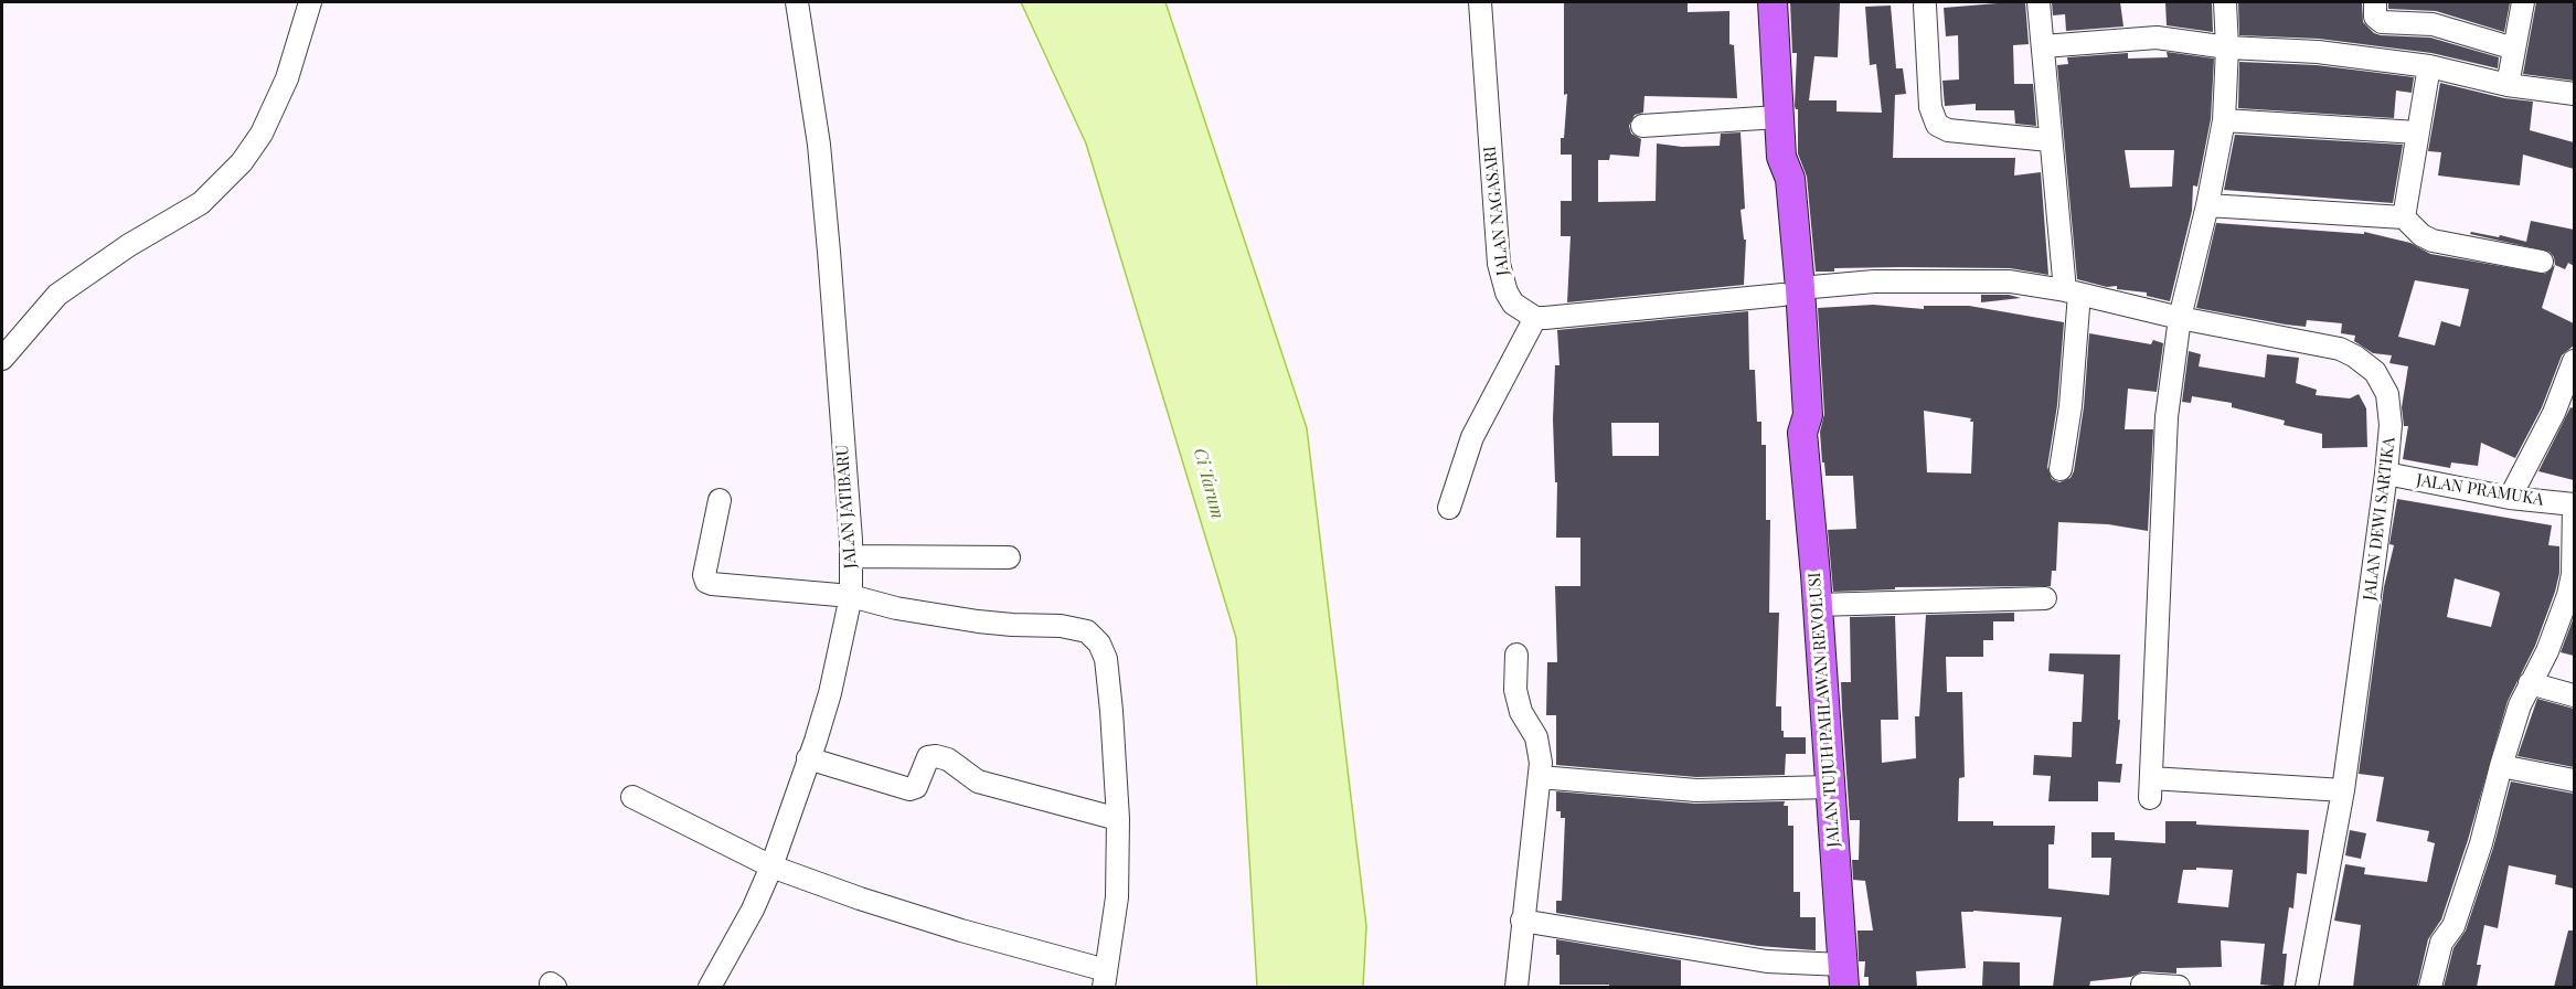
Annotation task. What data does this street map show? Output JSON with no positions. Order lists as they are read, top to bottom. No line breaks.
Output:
{"streets":{"main road":["JALAN TUJUH PAHLAWAN REVOLUSI"],"street":["JALAN NAGASARI","JALAN PRAMUKA","JALAN JATIBARU","JALAN DEWI SARTIKA"]},"crossings":[["JALAN PRAMUKA","JALAN DEWI SARTIKA"],["JALAN DEWI SARTIKA","JALAN TUJUH PAHLAWAN REVOLUSI"]],"water":["Ci Tarum"]}
